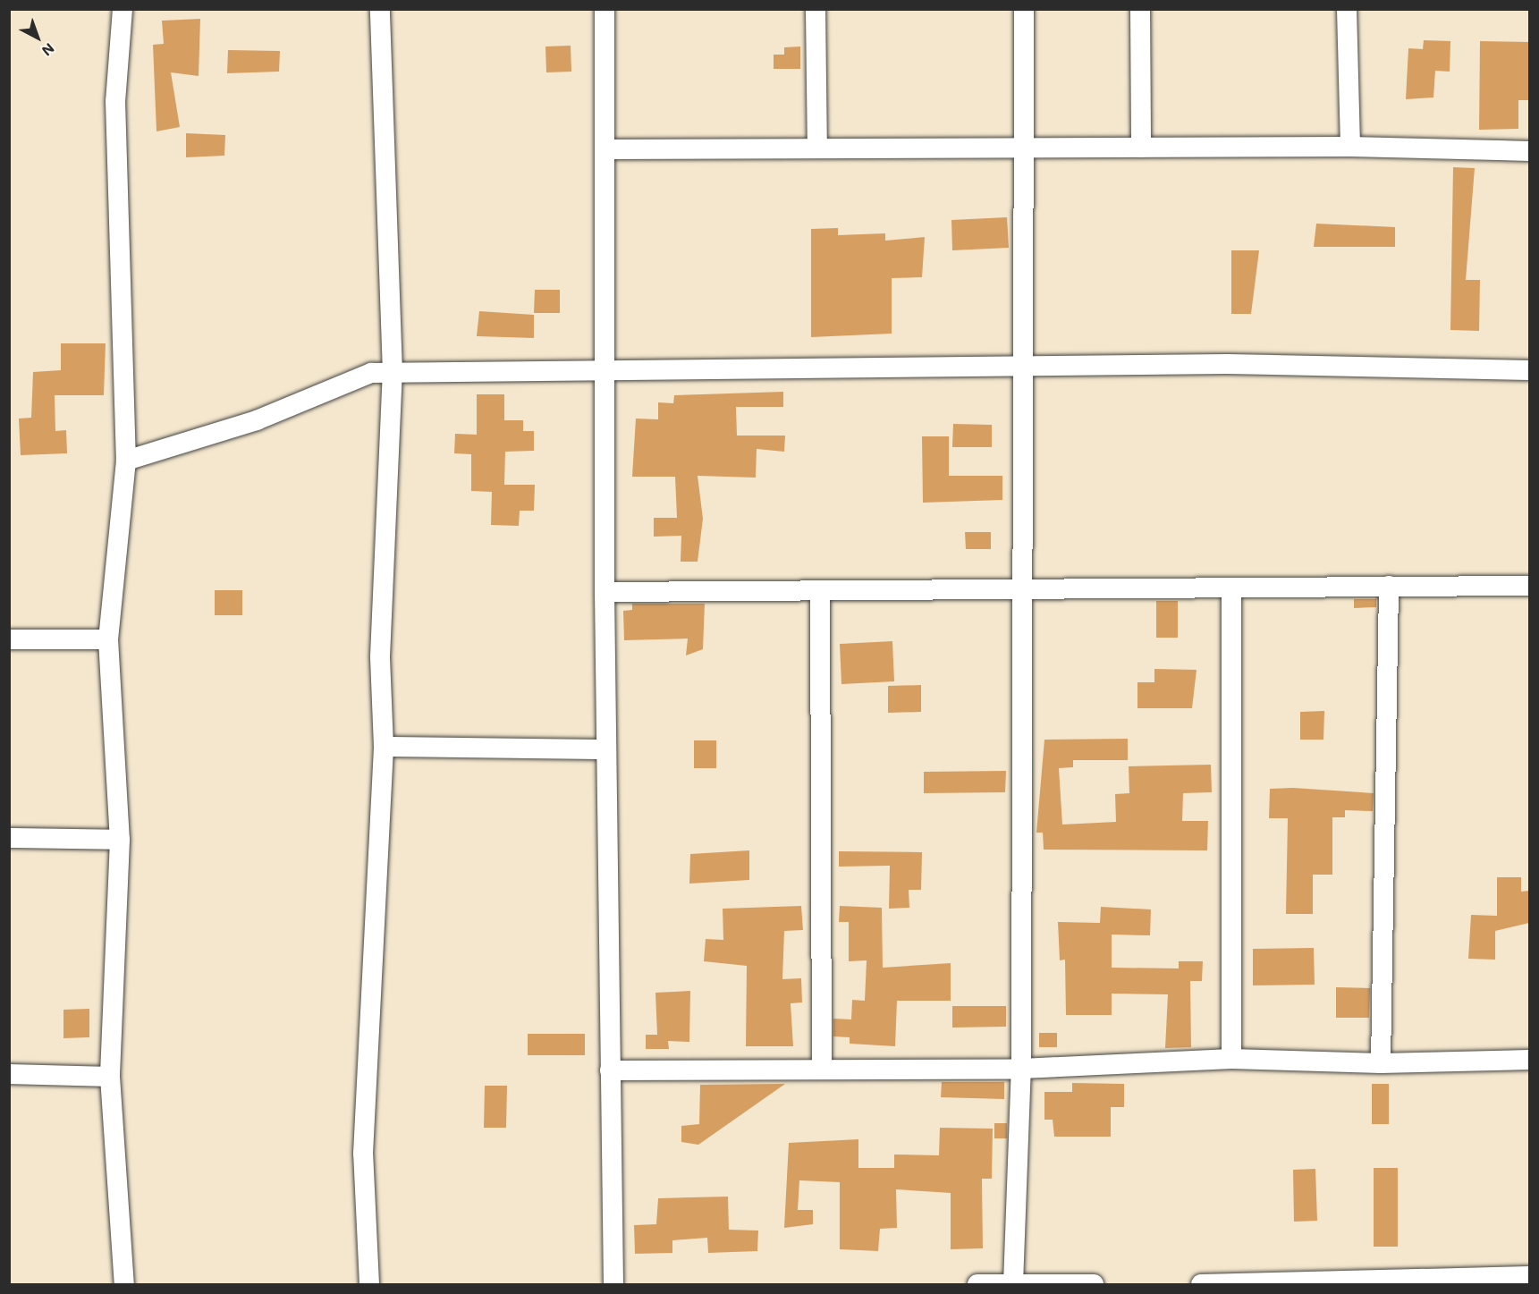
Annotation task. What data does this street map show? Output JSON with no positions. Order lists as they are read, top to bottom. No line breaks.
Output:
{"north":"bottom right"}
